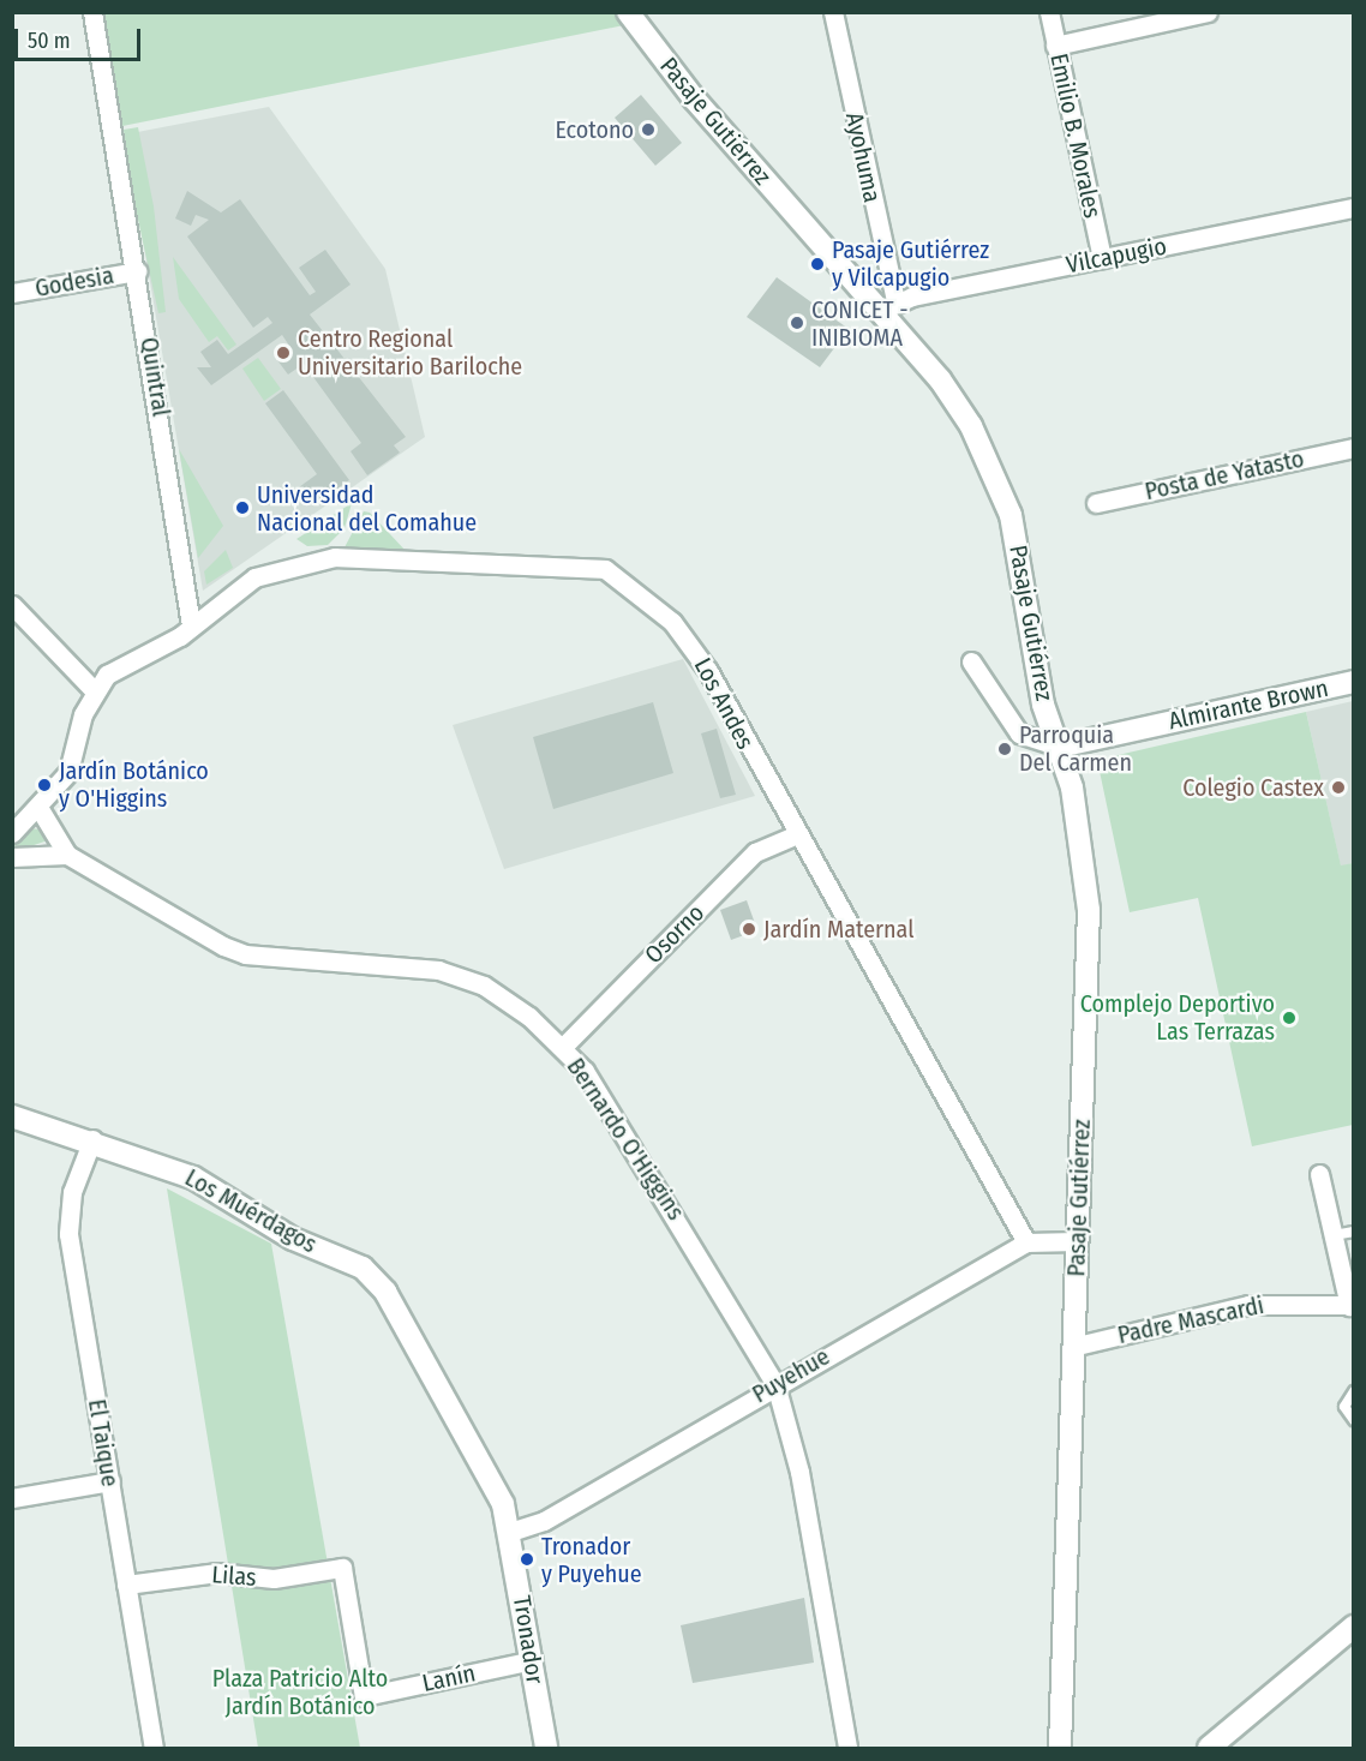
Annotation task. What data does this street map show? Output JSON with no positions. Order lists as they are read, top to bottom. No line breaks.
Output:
{"streets":{"main road":["Pasaje Gutiérrez","Almirante Brown","Los Muérdagos","Tronador"],"street":["Emilio B. Morales","Ayohuma","Vilcapugio","Godesia","Quintral","Posta de Yatasto","Los Andes","Osorno","Bernardo O'Higgins","Padre Mascardi","Puyehue","El Taique","Lilas","Lanín"]},"crossings":[["Pasaje Gutiérrez","Ayohuma"],["Pasaje Gutiérrez","Vilcapugio"],["Pasaje Gutiérrez","Almirante Brown"],["Pasaje Gutiérrez","Padre Mascardi"],["Pasaje Gutiérrez","Puyehue"],["Emilio B. Morales","Vilcapugio"],["Ayohuma","Vilcapugio"],["Godesia","Quintral"],["Quintral","Los Andes"],["Los Andes","Osorno"],["Los Andes","Puyehue"],["Osorno","Bernardo O'Higgins"],["Bernardo O'Higgins","Puyehue"],["Los Muérdagos","Puyehue"],["Los Muérdagos","El Taique"],["Los Muérdagos","Tronador"],["Puyehue","Tronador"],["El Taique","Lilas"],["Lilas","Lanín"],["Tronador","Lanín"]],"parks":["Plaza Patricio Alto Jardín Botánico"],"places":["Ecotono","Pasaje Gutiérrez y Vilcapugio","CONICET - INIBIOMA","Centro Regional Universitario Bariloche","Universidad Nacional del Comahue","Parroquia Del Carmen","Jardín Botánico y O'Higgins","Colegio Castex","Jardín Maternal","Complejo Deportivo Las Terrazas","Tronador y Puyehue"],"scale_bar":"50 m"}
